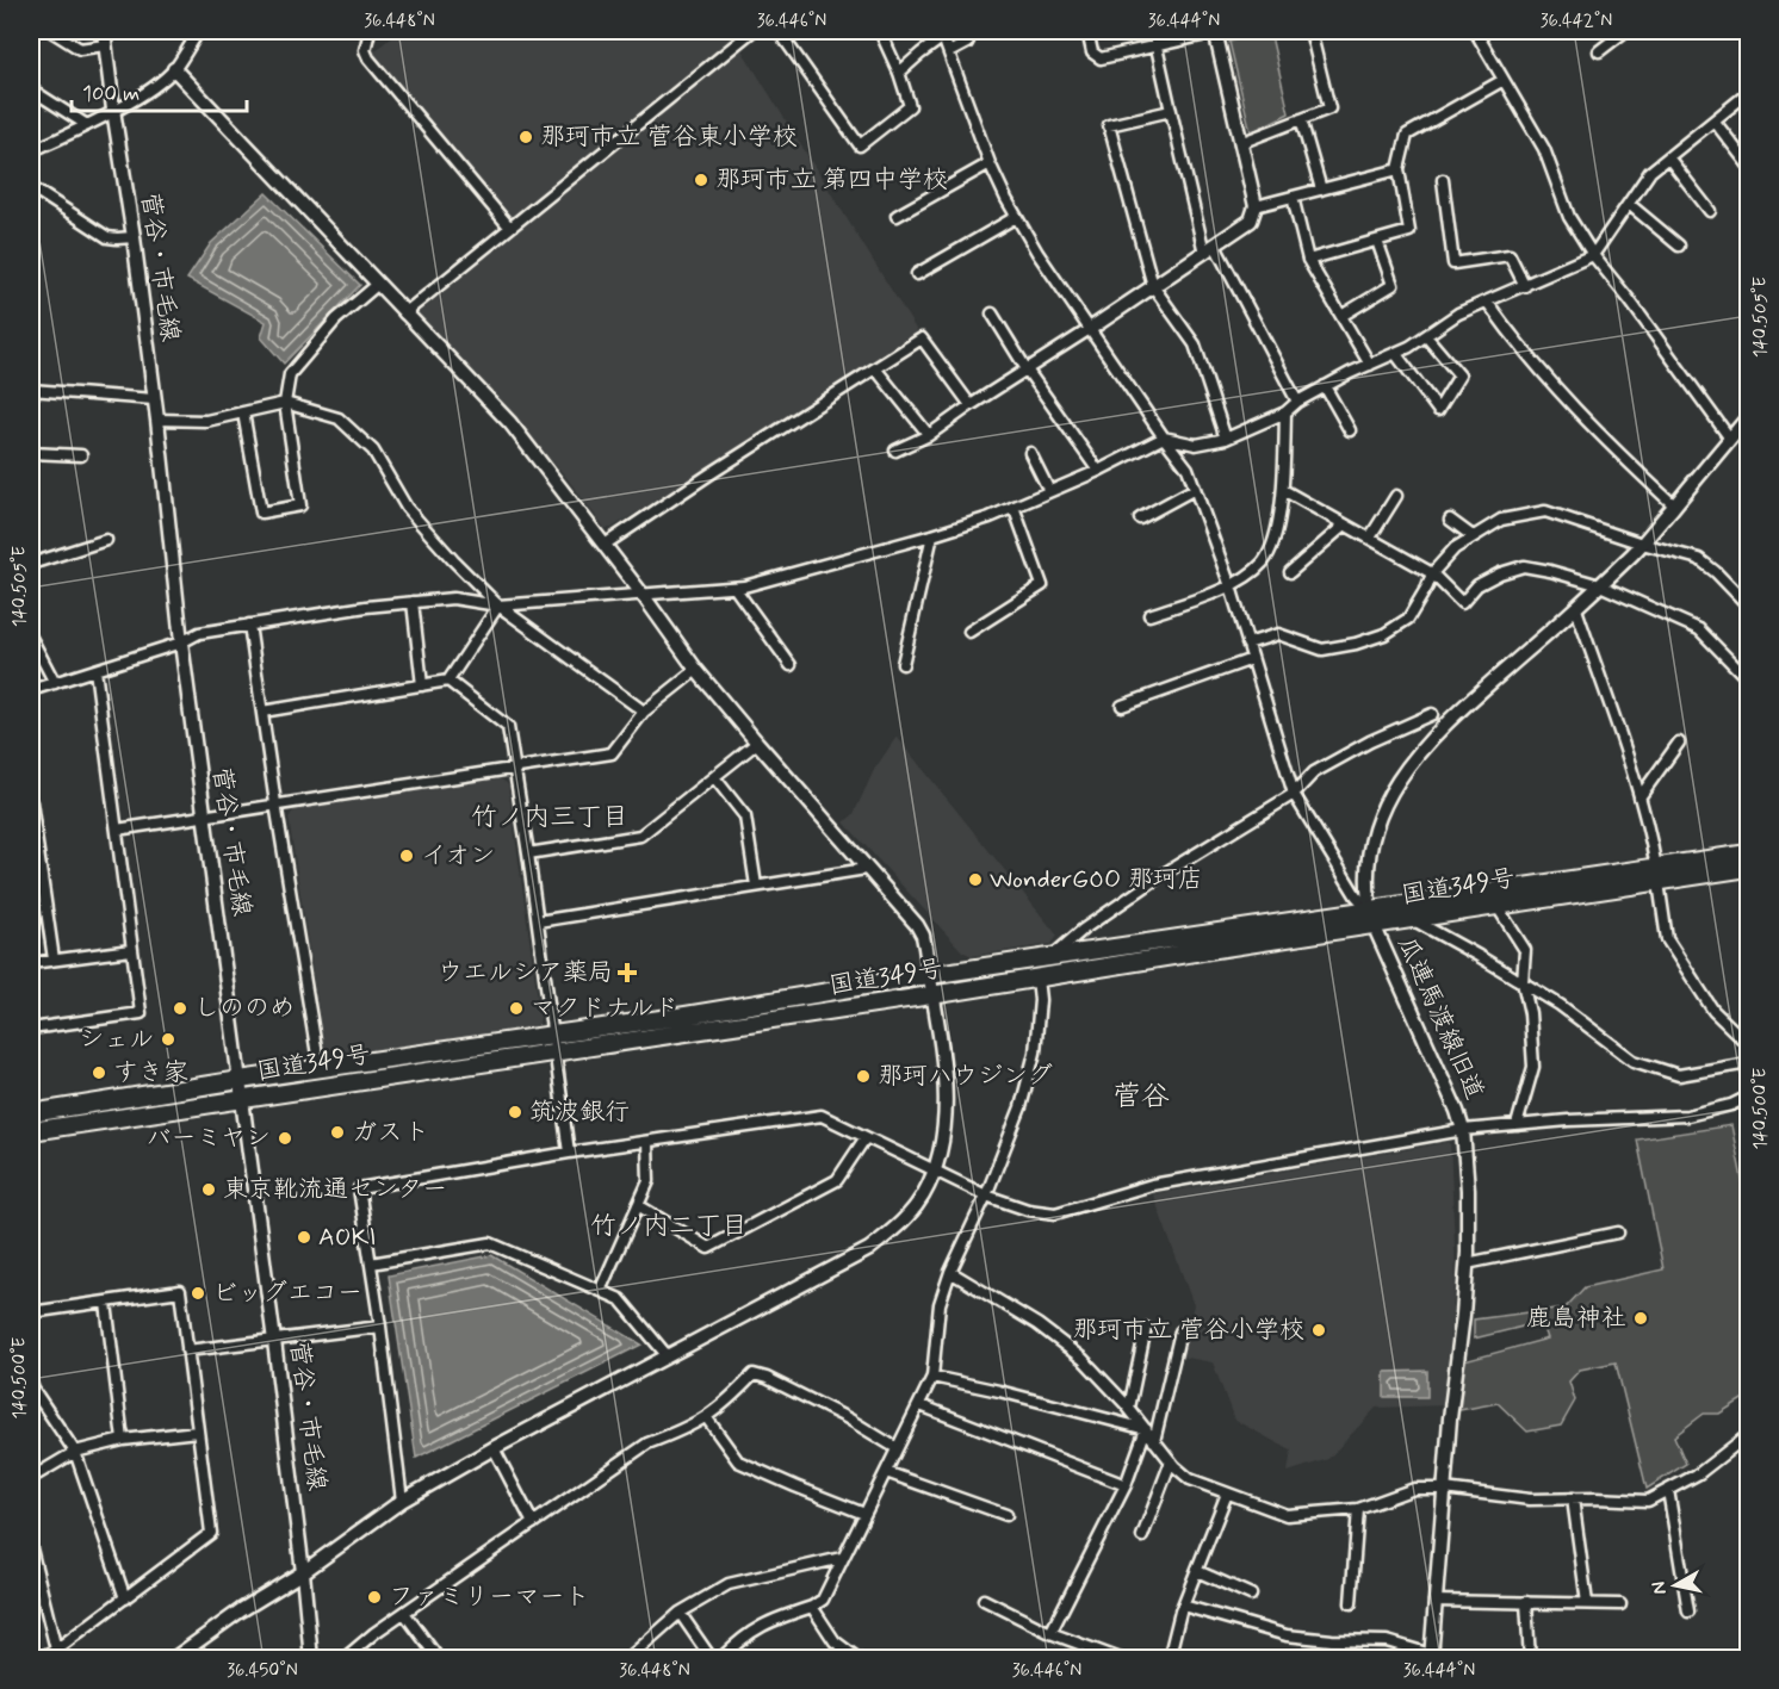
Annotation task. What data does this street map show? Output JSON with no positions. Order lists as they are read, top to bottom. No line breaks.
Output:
{"streets":{"highway":["国道349号"],"street":["菅谷・市毛線","瓜連馬渡線旧道"]},"crossings":[["菅谷・市毛線","国道349号"],["国道349号","瓜連馬渡線旧道"]],"districts":["竹ノ内三丁目","菅谷","竹ノ内二丁目"],"places":{"other":["那珂市立 菅谷東小学校","那珂市立 第四中学校","イオン","WonderGOO 那珂店","しののめ","マクドナルド","シェル","すき家","那珂ハウジング","筑波銀行","ガスト","バーミヤン","東京靴流通センター","AOKI","ビッグエコー","鹿島神社","那珂市立 菅谷小学校","ファミリーマート"],"health":["ウエルシア薬局"]},"scale_bar":"100 m","north":"left","coordinates":["36.448°N","36.446°N","36.444°N","36.442°N","140.505°E","140.500°E","36.450°N"]}
